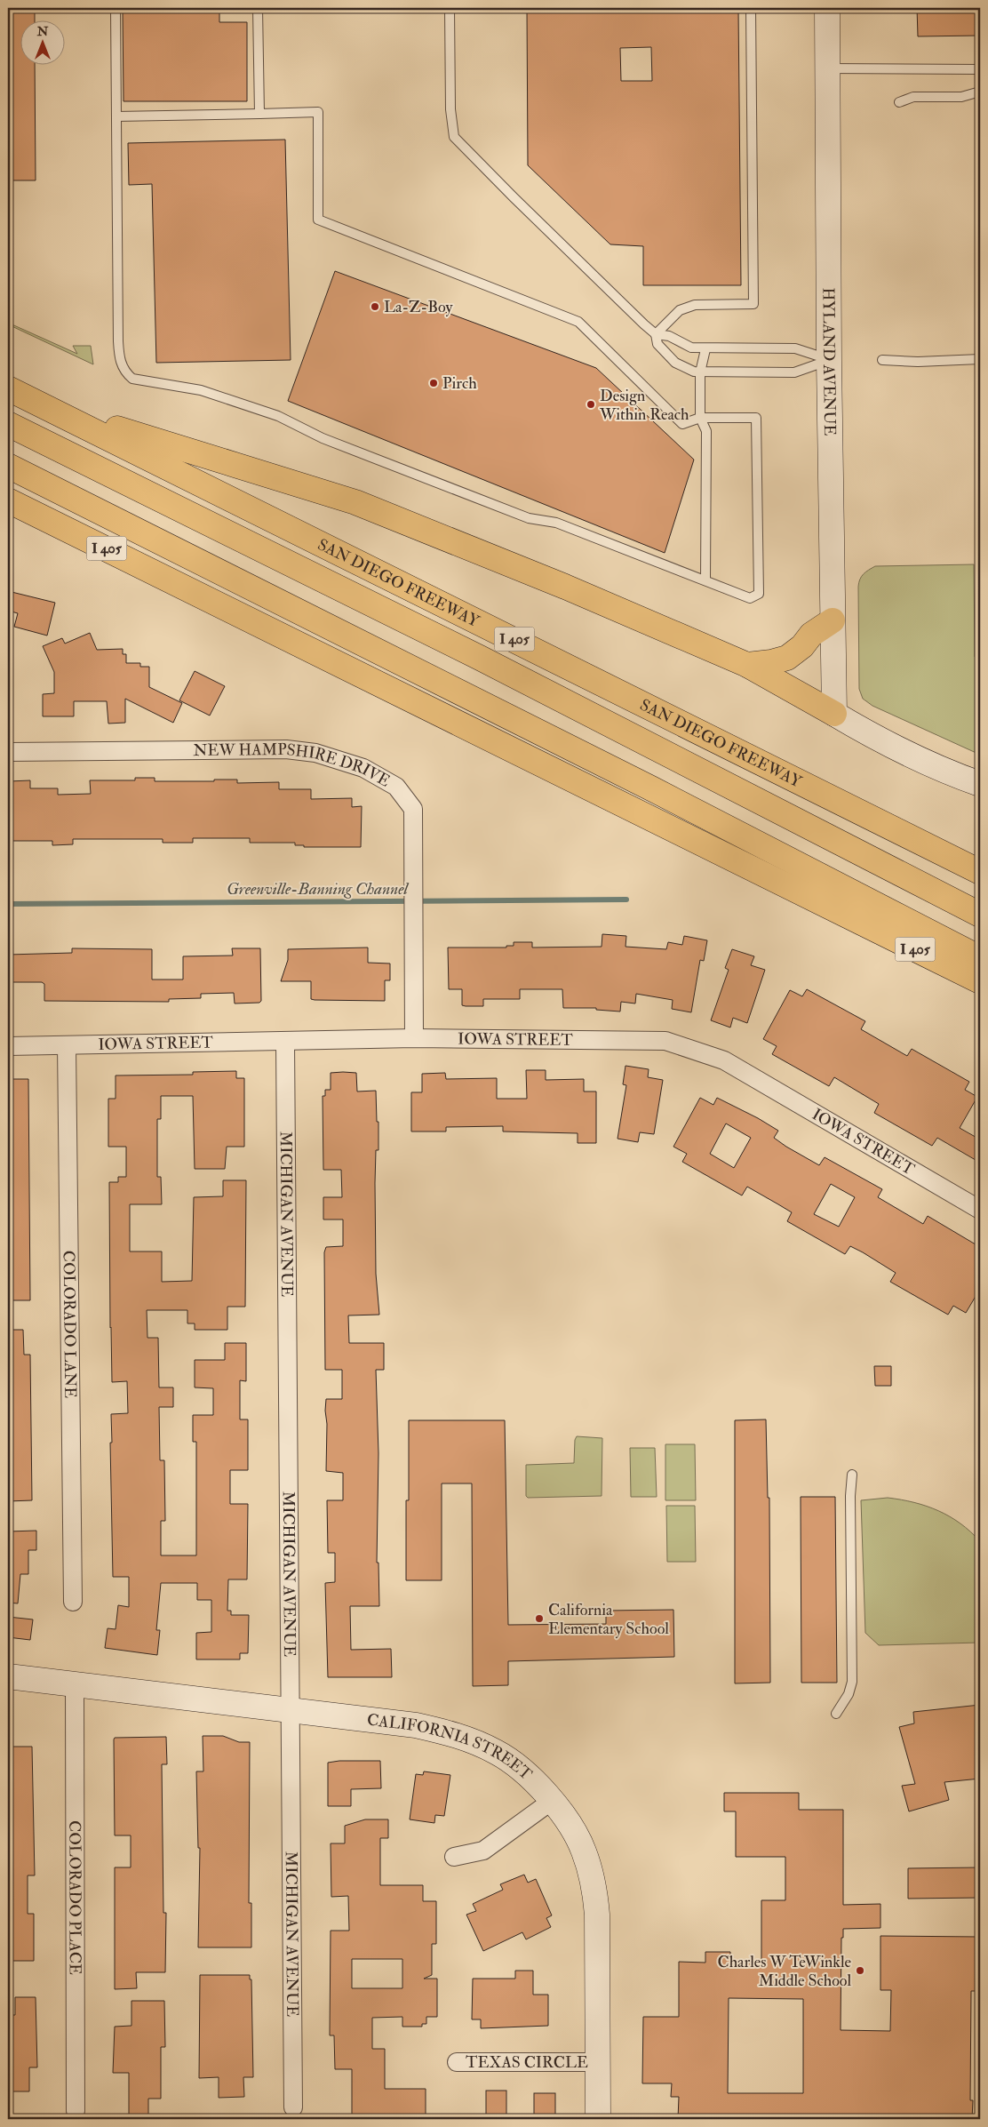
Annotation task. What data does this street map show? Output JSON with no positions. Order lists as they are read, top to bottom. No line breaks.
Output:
{"streets":{"highway":["I 405","SAN DIEGO FREEWAY"],"street":["HYLAND AVENUE","NEW HAMPSHIRE DRIVE","IOWA STREET","MICHIGAN AVENUE","COLORADO LANE","CALIFORNIA STREET","COLORADO PLACE","TEXAS CIRCLE"]},"crossings":[["NEW HAMPSHIRE DRIVE","IOWA STREET"],["IOWA STREET","MICHIGAN AVENUE"],["IOWA STREET","COLORADO LANE"],["MICHIGAN AVENUE","CALIFORNIA STREET"],["CALIFORNIA STREET","COLORADO PLACE"],["CALIFORNIA STREET","TEXAS CIRCLE"]],"water":["Greenville-Banning Channel"],"places":["La-Z-Boy","Pirch","Design Within Reach","California Elementary School","Charles W TeWinkle Middle School"],"north":"top"}
